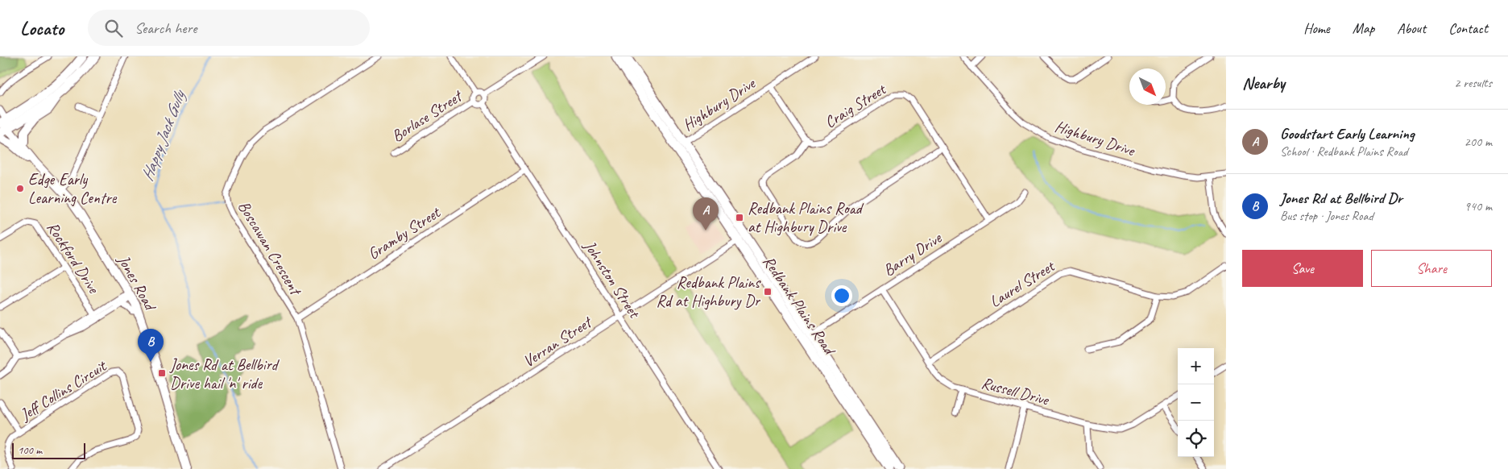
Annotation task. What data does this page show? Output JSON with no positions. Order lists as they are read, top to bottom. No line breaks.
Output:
{"streets":{"main road":["Redbank Plains Road"],"street":["Highbury Drive","Craig Street","Borlase Street","Gramby Street","Boscawan Crescent","Barry Drive","Rockford Drive","Johnston Street","Jones Road","Laurel Street","Verran Street","Jeff Collins Circuit","Russell Drive"]},"crossings":[["Highbury Drive","Redbank Plains Road"],["Craig Street","Barry Drive"],["Borlase Street","Johnston Street"],["Gramby Street","Boscawan Crescent"],["Gramby Street","Johnston Street"],["Barry Drive","Redbank Plains Road"],["Barry Drive","Russell Drive"],["Johnston Street","Verran Street"],["Laurel Street","Russell Drive"],["Redbank Plains Road","Verran Street"]],"water":["Happy Jack Gully"],"places":{"other":["Edge Early Learning Centre"],"transit":["Redbank Plains Road at Highbury Drive","Redbank Plains Rd at Highbury Dr","Jones Rd at Bellbird Drive hail 'n' ride"]},"scale_bar":"100 m","north":"bottom right","page":{"header":"Locato","search":"Search here","nav":["Home","Map","About","Contact"],"heading":["Nearby","2 results"],"list":[{"mark":"A","name":"Goodstart Early Learning","note":"School · Redbank Plains Road","value":"200 m"},{"mark":"B","name":"Jones Rd at Bellbird Dr","note":"Bus stop · Jones Road","value":"940 m"}],"pins":["A","B"],"buttons":["Save","Share"],"map_buttons":["+","−"],"scale":"100 m"}}
